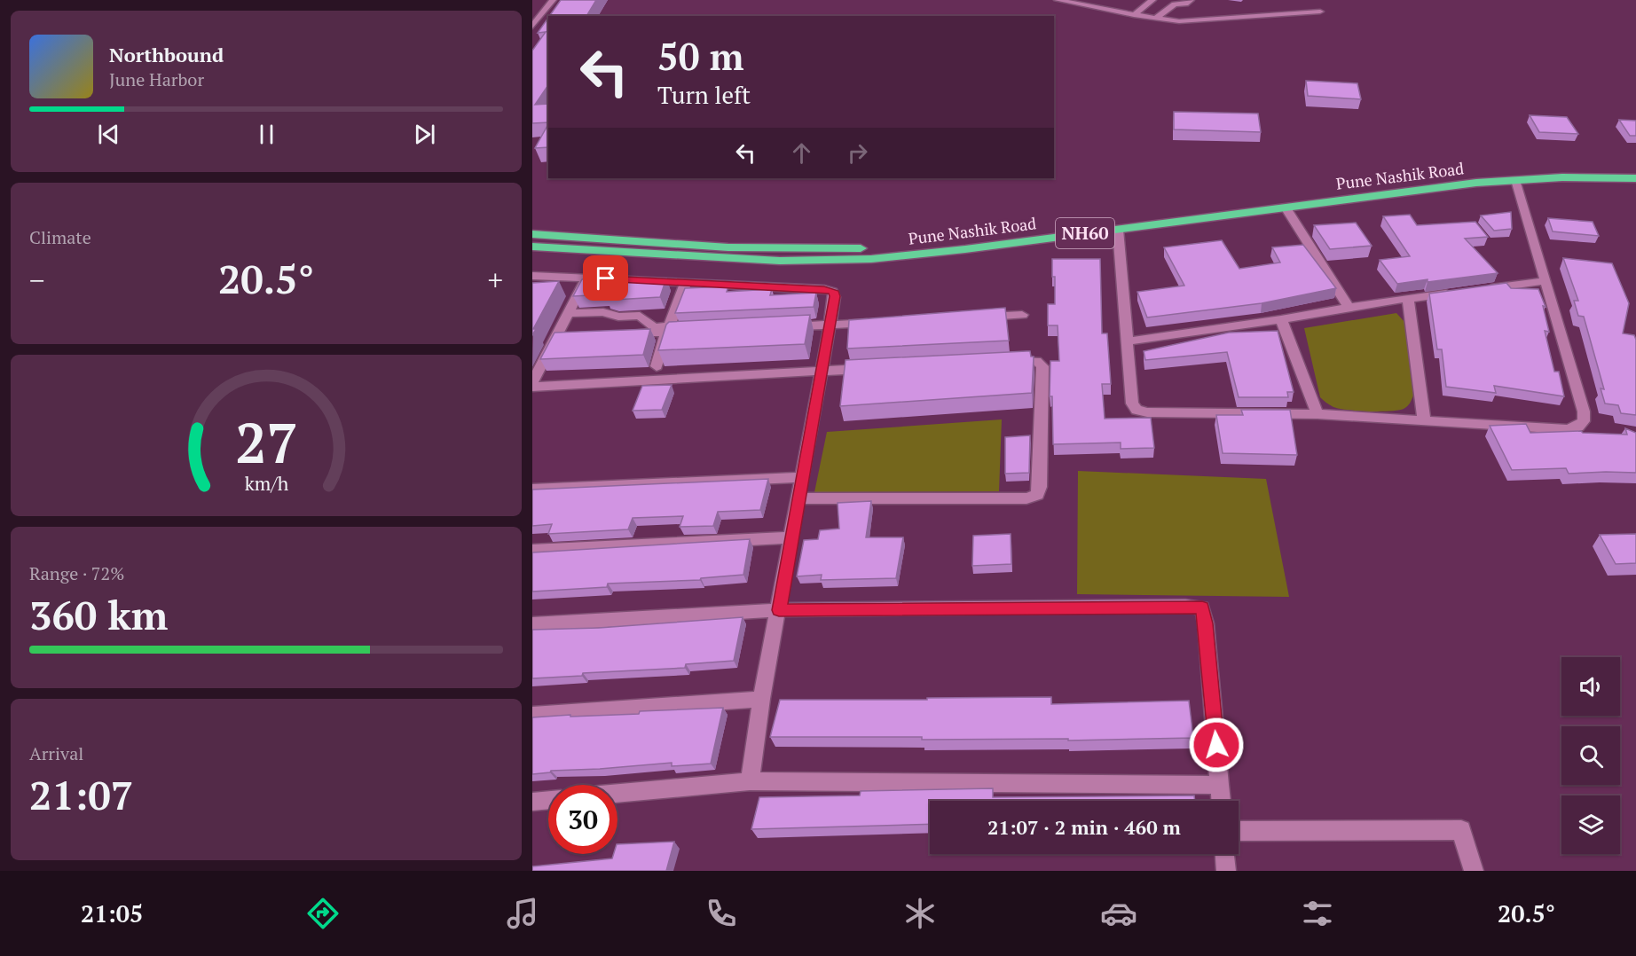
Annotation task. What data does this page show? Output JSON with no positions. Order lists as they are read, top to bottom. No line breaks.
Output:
{"streets":{"highway":["Pune Nashik Road","NH60"]},"page":{"turn":["50 m","Turn left"],"song":["Northbound","June Harbor"],"tile":["Climate",["Range · 72%","360 km"],["Arrival","21:07"]],"heat":["−","20.5°","+"],"limit":"30","trip":"21:07 · 2 min · 460 m","tabs":["21:05","20.5°"],"gauge":["27","km/h"]}}
